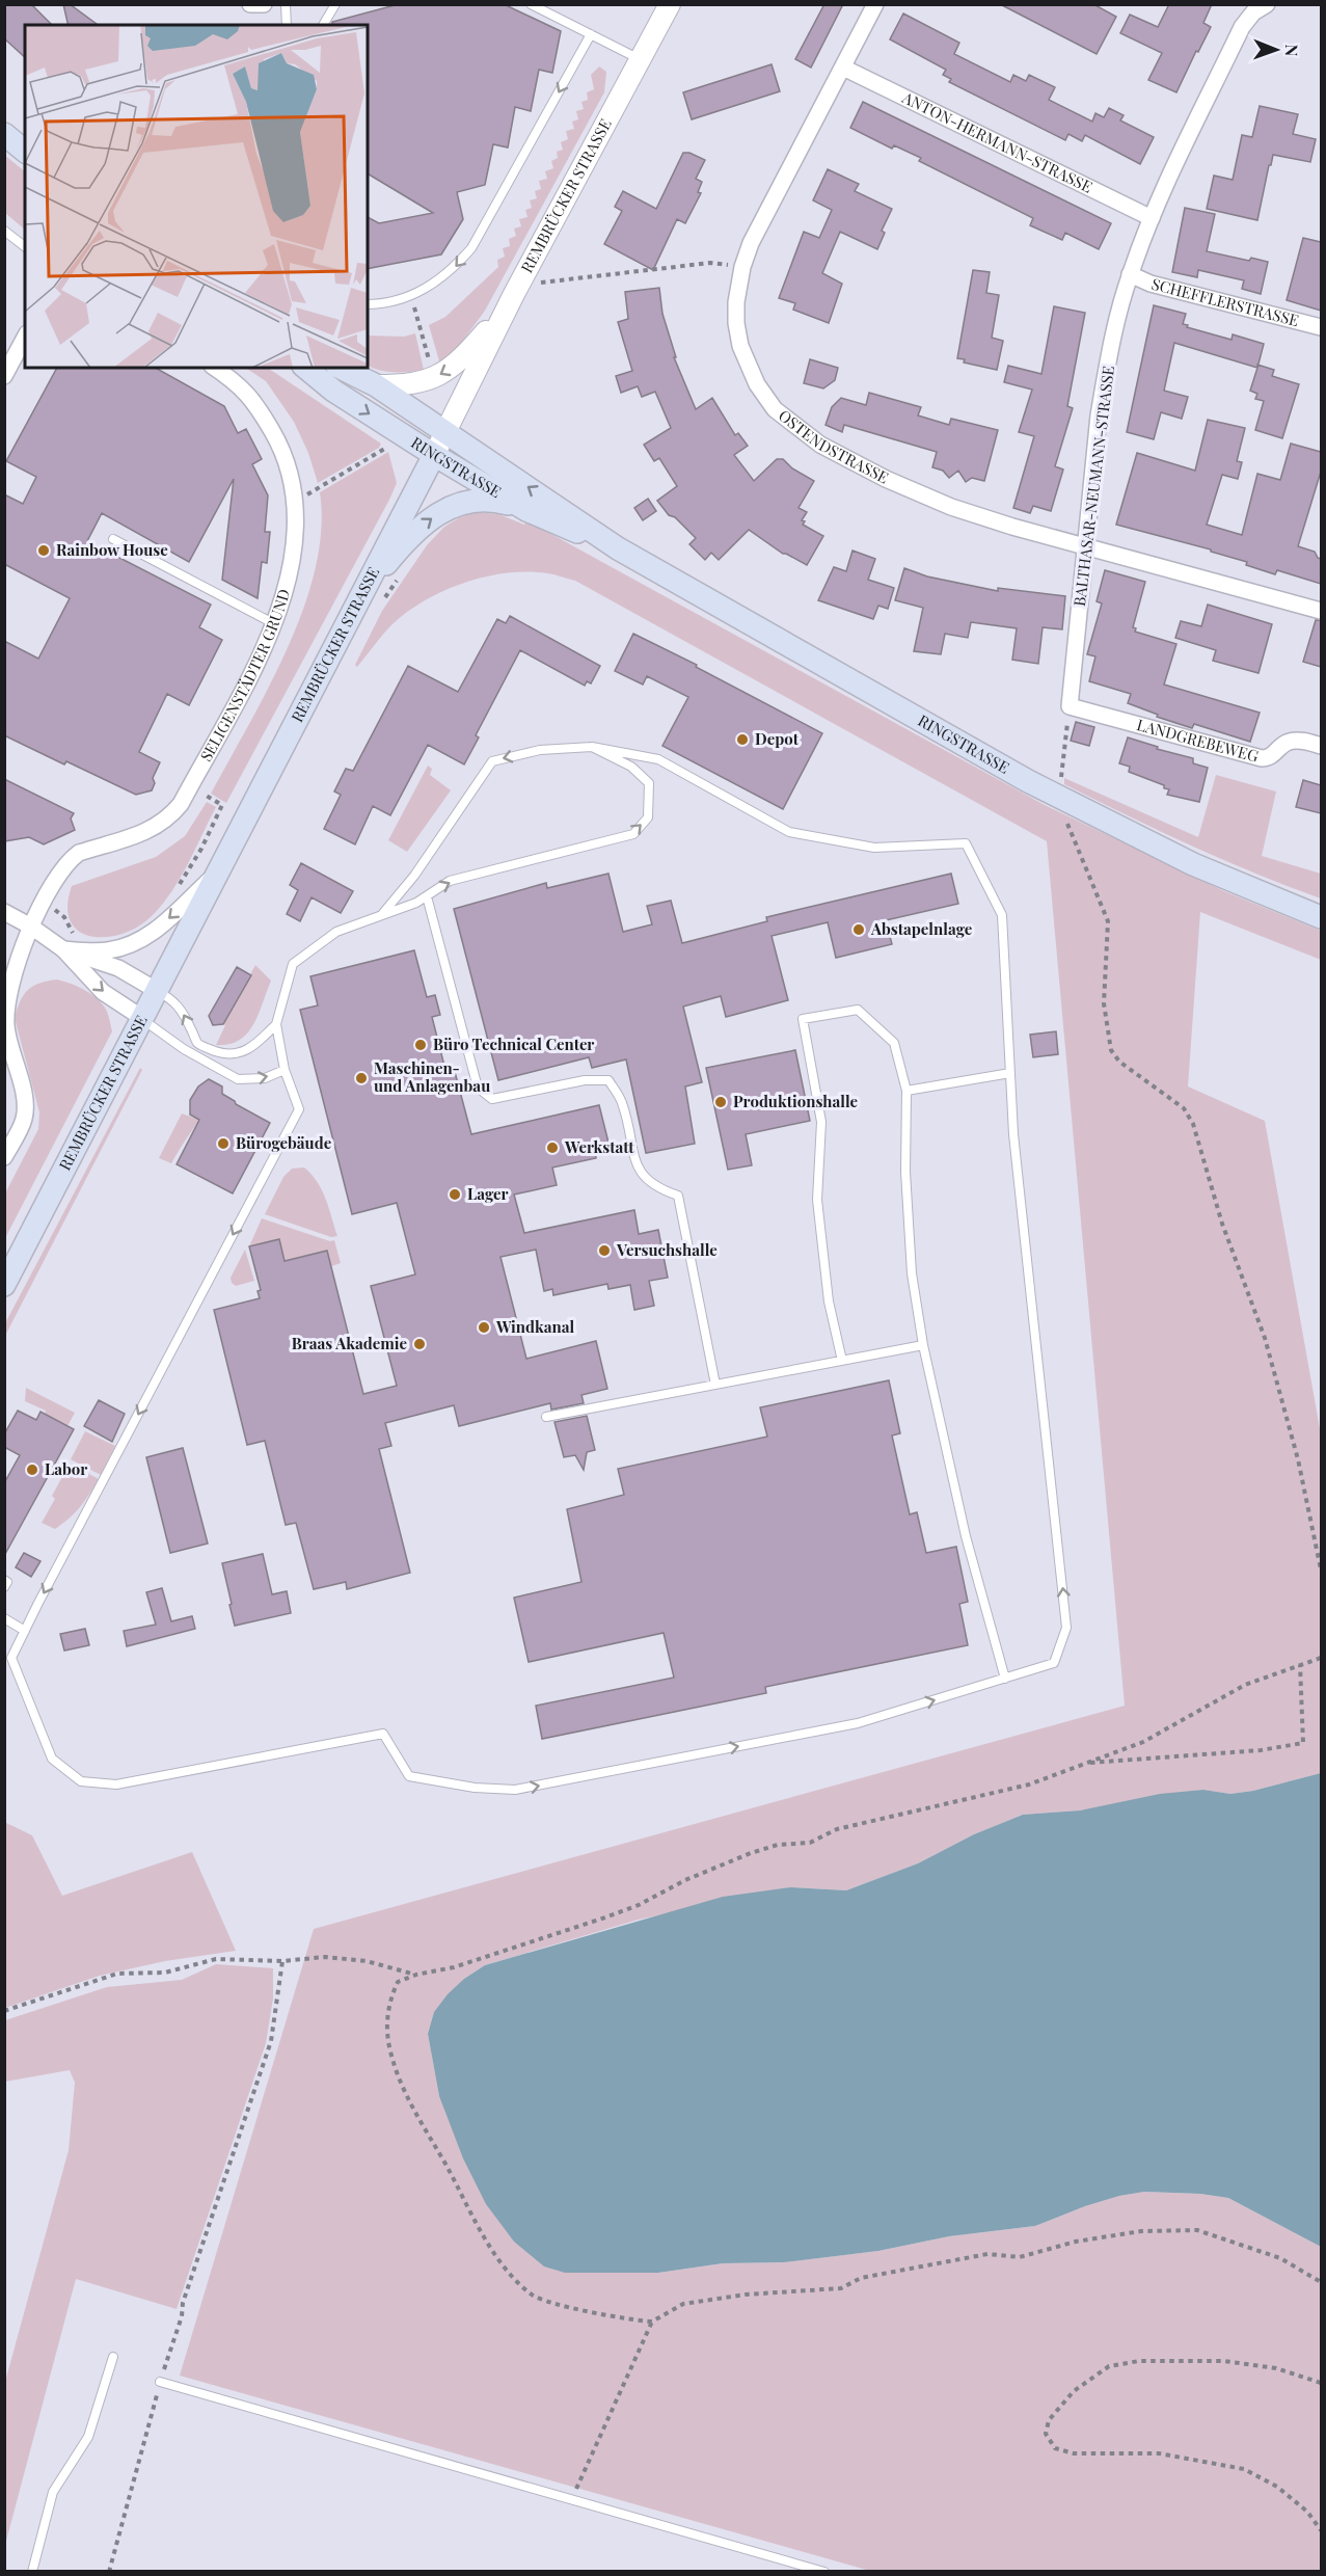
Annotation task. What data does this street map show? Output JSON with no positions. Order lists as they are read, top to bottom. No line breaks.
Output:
{"streets":{"main road":["REMBRÜCKER STRASSE","RINGSTRASSE"],"street":["ANTON-HERMANN-STRASSE","SCHEFFLERSTRASSE","OSTENDSTRASSE","BALTHASAR-NEUMANN-STRASSE","SELIGENSTÄDTER GRUND","LANDGREBEWEG"]},"crossings":[["ANTON-HERMANN-STRASSE","OSTENDSTRASSE"],["ANTON-HERMANN-STRASSE","BALTHASAR-NEUMANN-STRASSE"],["REMBRÜCKER STRASSE","RINGSTRASSE"],["SCHEFFLERSTRASSE","BALTHASAR-NEUMANN-STRASSE"],["OSTENDSTRASSE","BALTHASAR-NEUMANN-STRASSE"],["BALTHASAR-NEUMANN-STRASSE","LANDGREBEWEG"]],"places":["Rainbow House","Depot","Abstapelnlage","Büro Technical Center","Maschinen- und Anlagenbau","Produktionshalle","Bürogebäude","Werkstatt","Lager","Versuchshalle","Windkanal","Braas Akademie","Labor"],"north":"right"}
